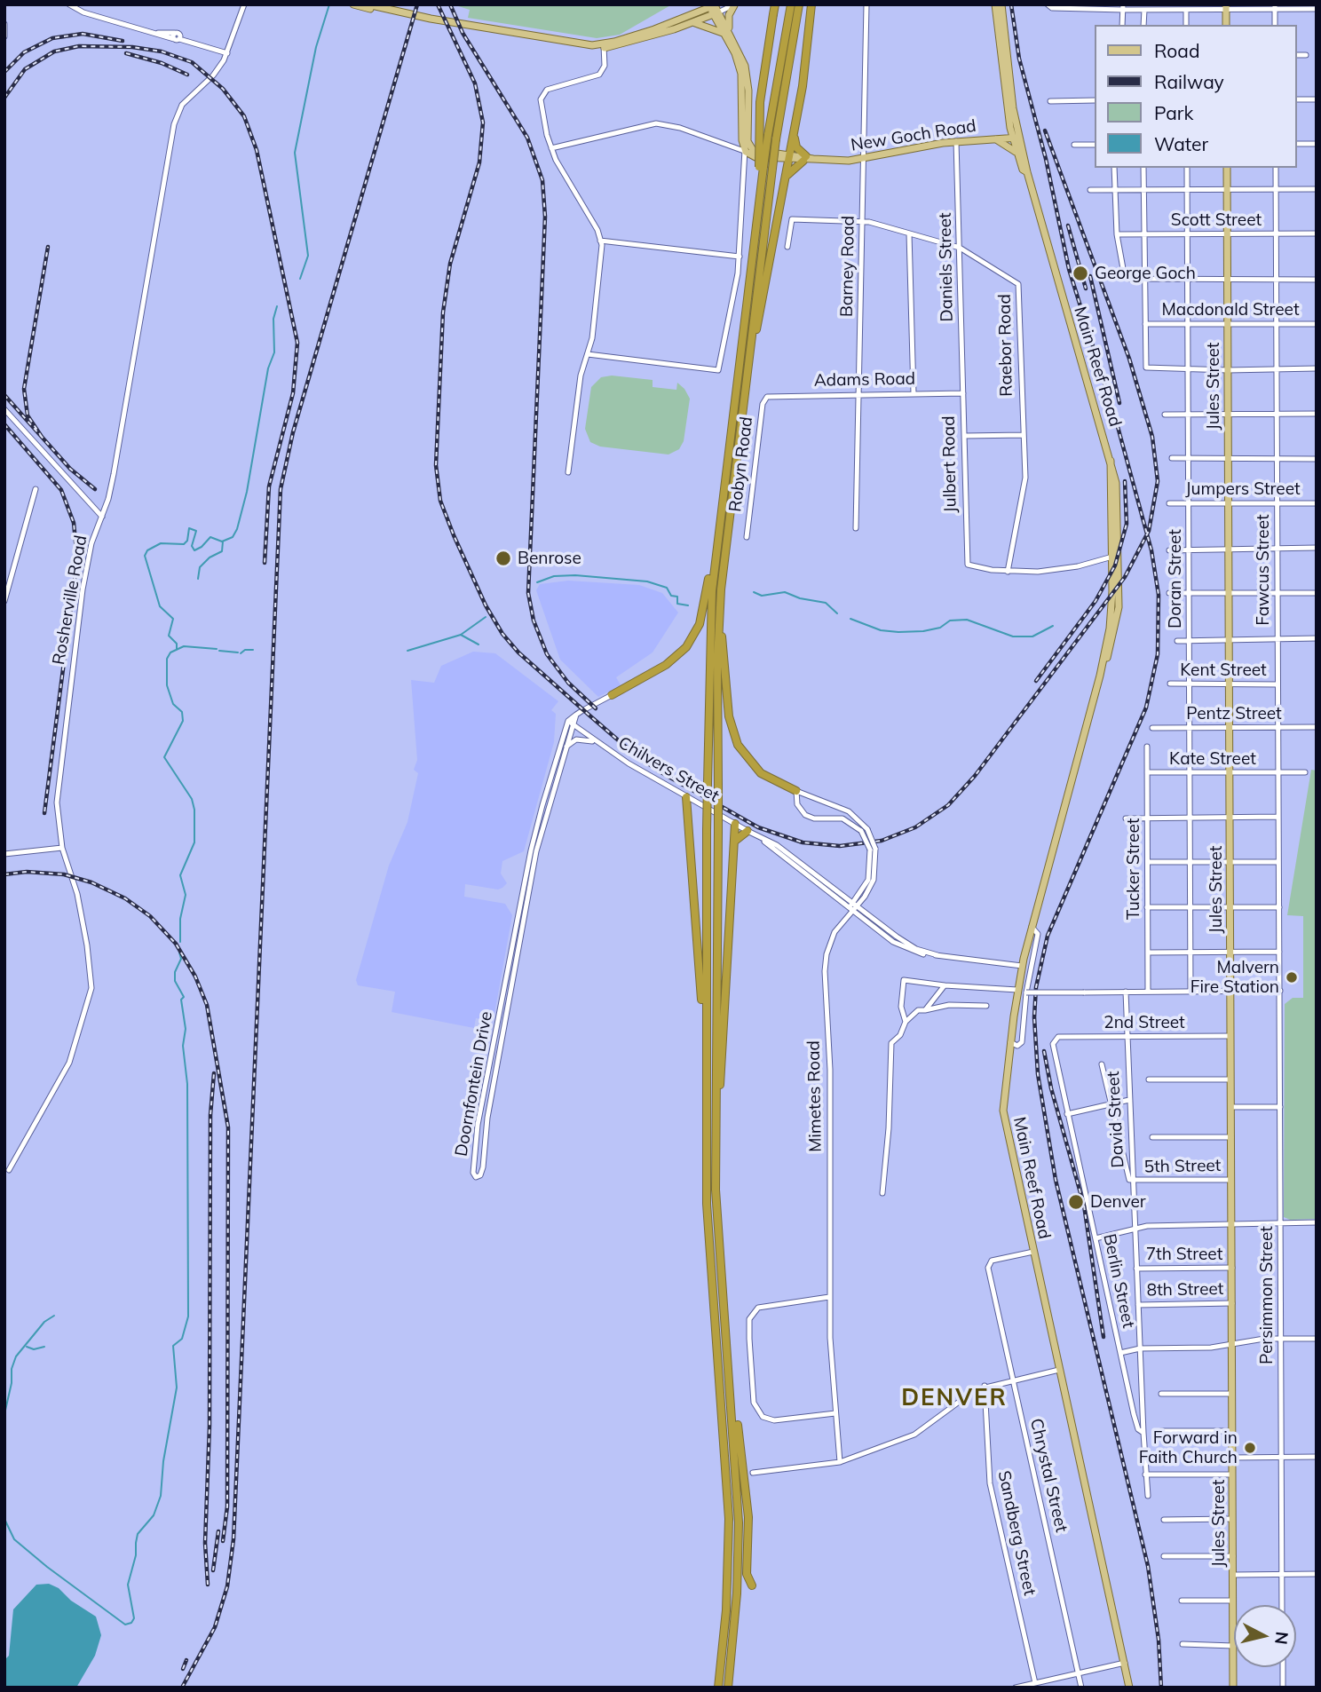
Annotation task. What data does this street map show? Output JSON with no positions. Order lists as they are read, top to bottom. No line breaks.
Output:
{"streets":{"main road":["New Goch Road","Main Reef Road","Jules Street"],"street":["Scott Street","Barney Road","Daniels Street","Macdonald Street","Raebor Road","Adams Road","Robyn Road","Julbert Road","Jumpers Street","Fawcus Street","Doran Street","Rosherville Road","Kent Street","Pentz Street","Kate Street","Chilvers Street","Tucker Street","2nd Street","Doornfontein Drive","Mimetes Road","David Street","5th Street","7th Street","Berlin Street","8th Street","Persimmon Street","Chrystal Street","Sandberg Street"]},"crossings":[["New Goch Road","Barney Road"],["New Goch Road","Daniels Street"],["New Goch Road","Main Reef Road"],["Scott Street","Jules Street"],["Scott Street","Fawcus Street"],["Scott Street","Doran Street"],["Barney Road","Raebor Road"],["Barney Road","Adams Road"],["Daniels Street","Raebor Road"],["Daniels Street","Adams Road"],["Daniels Street","Julbert Road"],["Macdonald Street","Jules Street"],["Macdonald Street","Fawcus Street"],["Macdonald Street","Doran Street"],["Raebor Road","Julbert Road"],["Main Reef Road","Chilvers Street"],["Main Reef Road","Chrystal Street"],["Adams Road","Robyn Road"],["Adams Road","Julbert Road"],["Jules Street","Jumpers Street"],["Jules Street","Kent Street"],["Jules Street","Pentz Street"],["Jules Street","Kate Street"],["Jules Street","2nd Street"],["Jules Street","5th Street"],["Jules Street","7th Street"],["Jules Street","8th Street"],["Jumpers Street","Fawcus Street"],["Jumpers Street","Doran Street"],["Fawcus Street","Kent Street"],["Fawcus Street","Pentz Street"],["Fawcus Street","Kate Street"],["Fawcus Street","Persimmon Street"],["Doran Street","Kent Street"],["Doran Street","Pentz Street"],["Doran Street","Kate Street"],["Kate Street","Tucker Street"],["Chilvers Street","Doornfontein Drive"],["Chilvers Street","Mimetes Road"],["2nd Street","David Street"],["2nd Street","Berlin Street"],["David Street","5th Street"],["David Street","7th Street"],["David Street","Berlin Street"],["David Street","8th Street"]],"districts":["DENVER"],"places":["George Goch","Benrose","Malvern Fire Station","Denver","Forward in Faith Church"],"legend":["Road","Railway","Park","Water"],"north":"right"}
